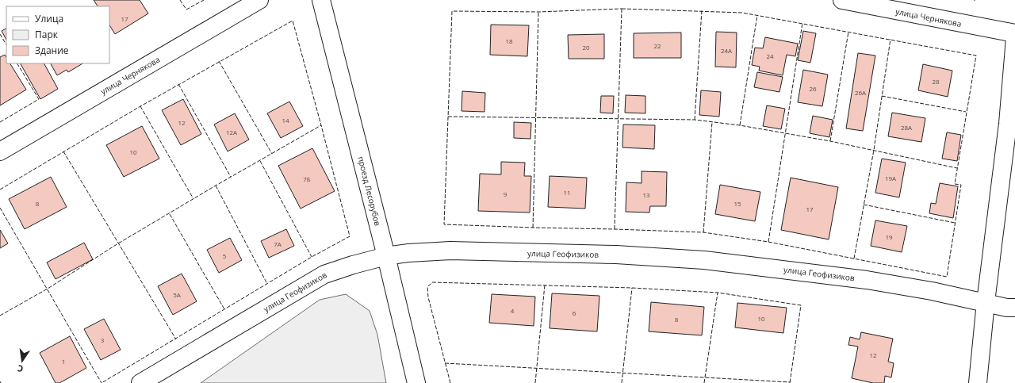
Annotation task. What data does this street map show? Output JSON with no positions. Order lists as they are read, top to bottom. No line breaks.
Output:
{"streets":{"street":["улица Чернякова","проезд Лесорубов","улица Геофизиков"]},"crossings":[["проезд Лесорубов","улица Геофизиков"]],"house_numbers":["17","18","22","20","24А","24","28","26","26А","14","12","28А","12А","10","19А","7Б","11","9","13","8","15","17","19","7А","5","5А","4","6","10","8","3","12","1"],"legend":["Улица","Парк","Здание"],"north":"bottom"}
